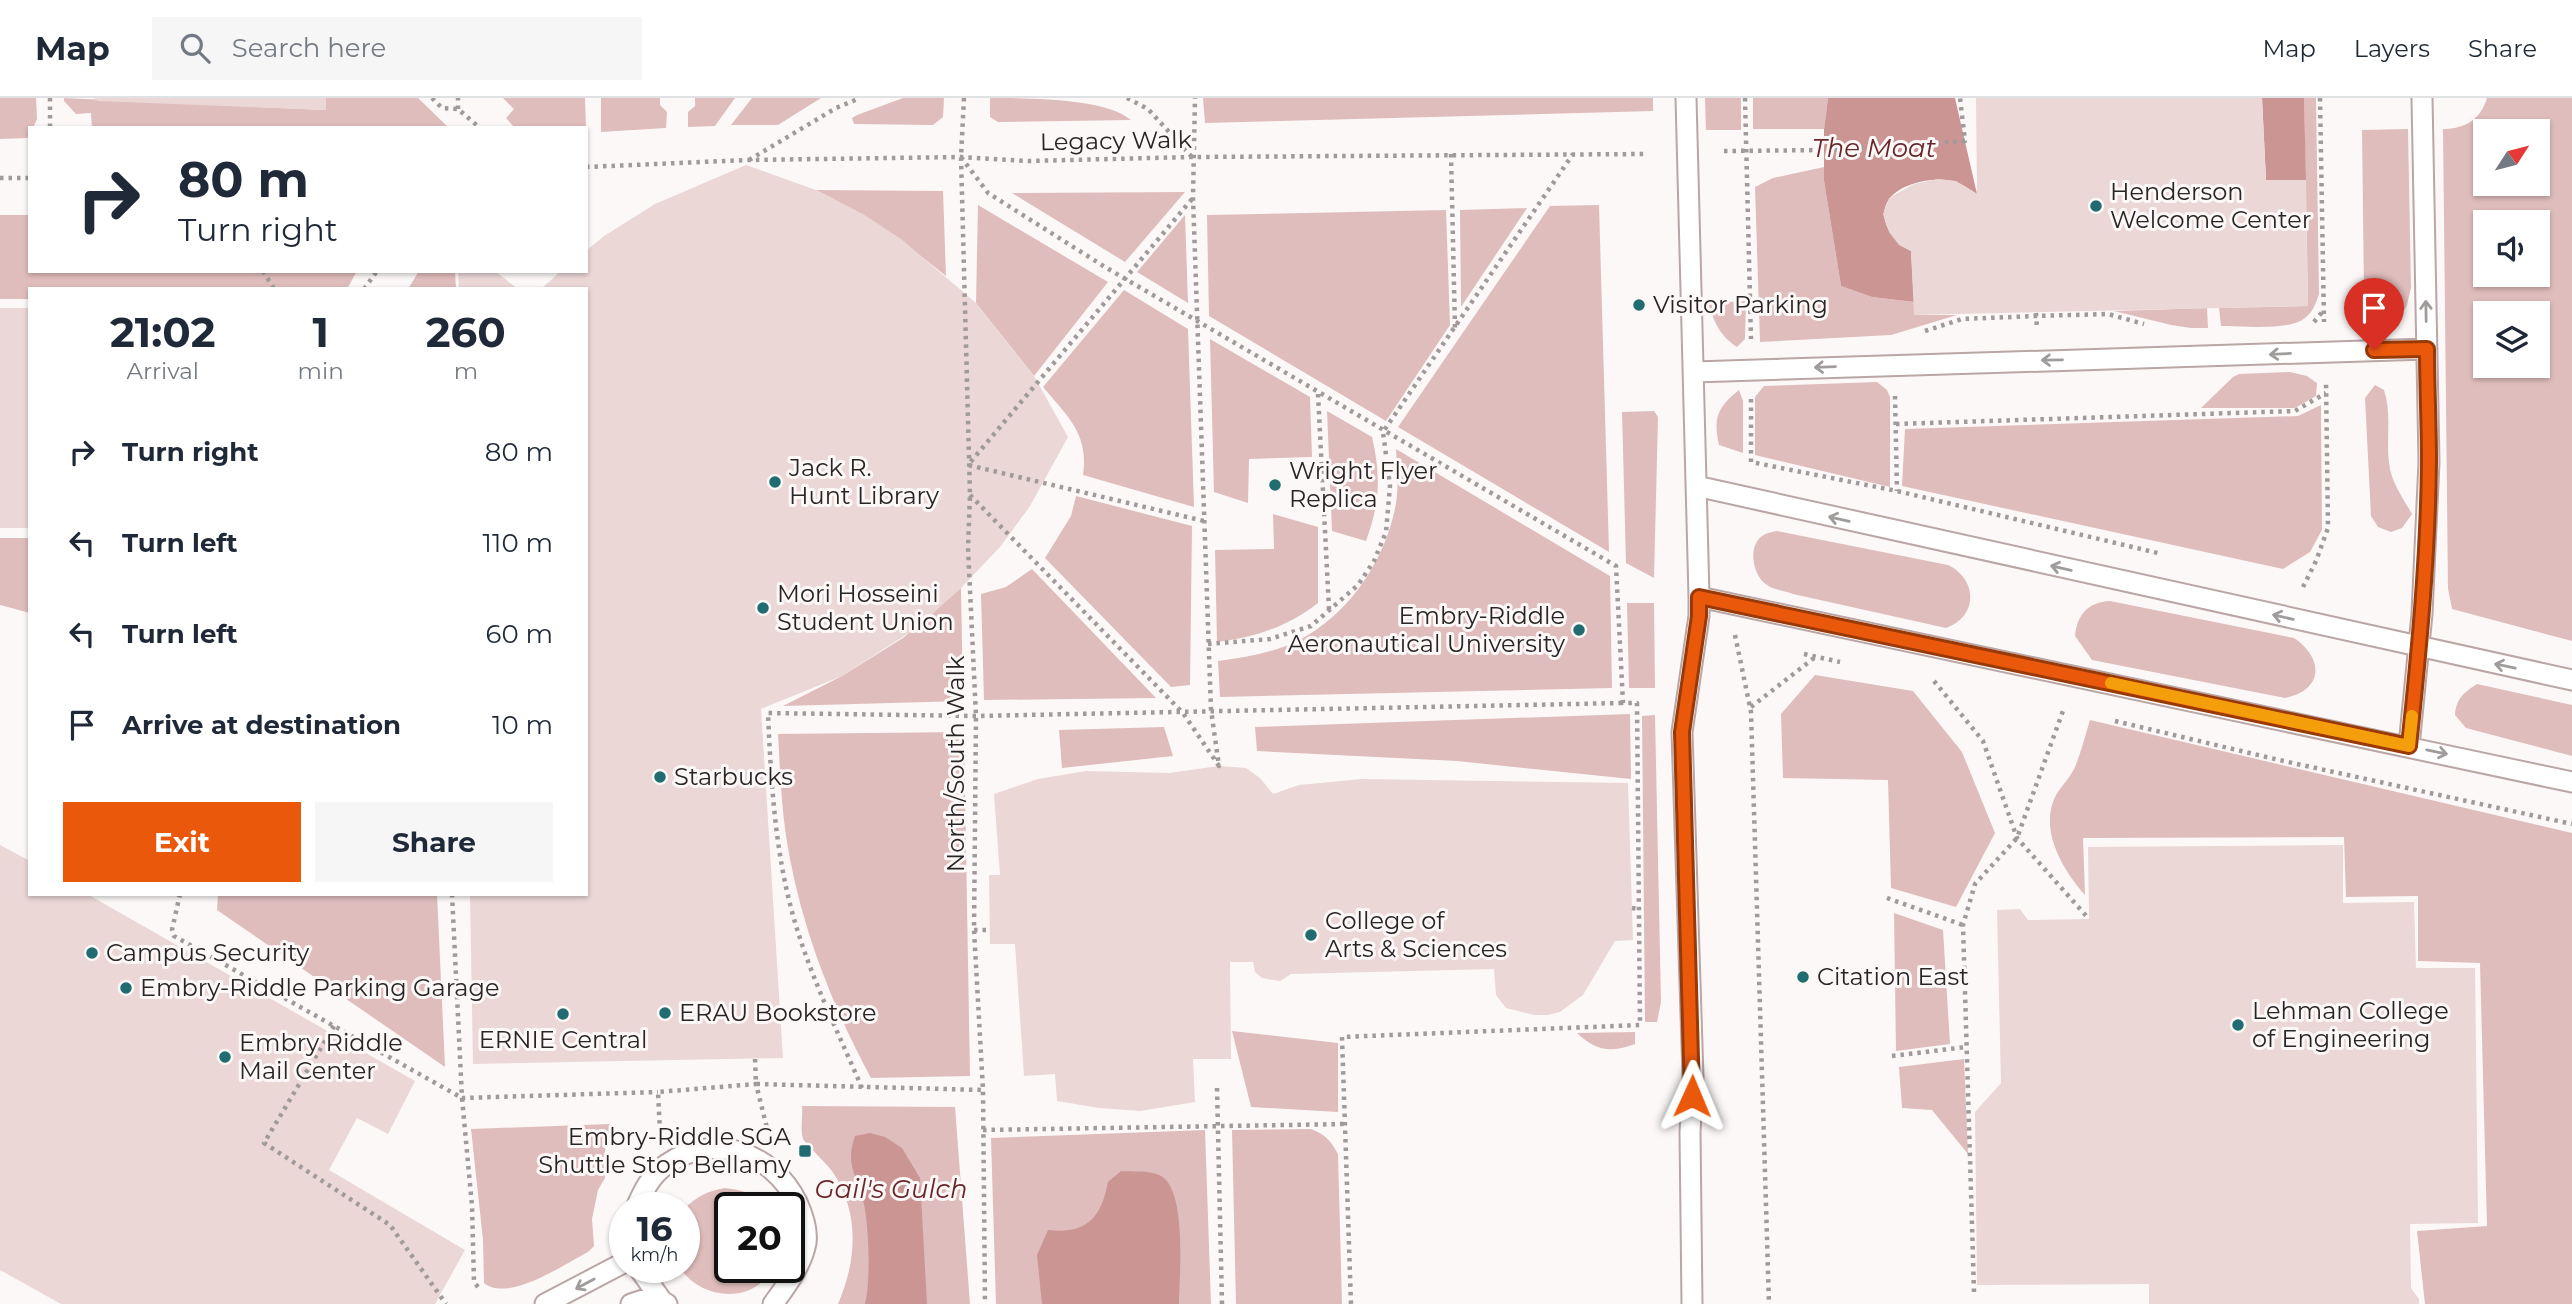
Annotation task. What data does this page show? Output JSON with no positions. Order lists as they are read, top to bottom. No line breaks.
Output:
{"streets":{"path":["Legacy Walk","North/South Walk"]},"crossings":[["Legacy Walk","North/South Walk"]],"water":["The Moat","Gail's Gulch"],"places":{"other":["Henderson Welcome Center","Visitor Parking","Jack R. Hunt Library","Wright Flyer Replica","Mori Hosseini Student Union","Embry-Riddle Aeronautical University","Starbucks","College of Arts & Sciences","Campus Security","Citation East","Embry-Riddle Parking Garage","ERAU Bookstore","ERNIE Central","Lehman College of Engineering","Embry Riddle Mail Center"],"transit":["Embry-Riddle SGA Shuttle Stop Bellamy"]},"north":"top right","page":{"header":"Map","search":"Search here","nav":["Map","Layers","Share"],"turn":["80 m","Turn right"],"eta":["21:02","Arrival","1","min","260","m"],"list":[{"name":"Turn right","value":"80 m"},{"name":"Turn left","value":"110 m"},{"name":"Turn left","value":"60 m"},{"name":"Arrive at destination","value":"10 m"}],"buttons":["Exit","Share"],"speed":"16 km/h","limit":"20"}}
